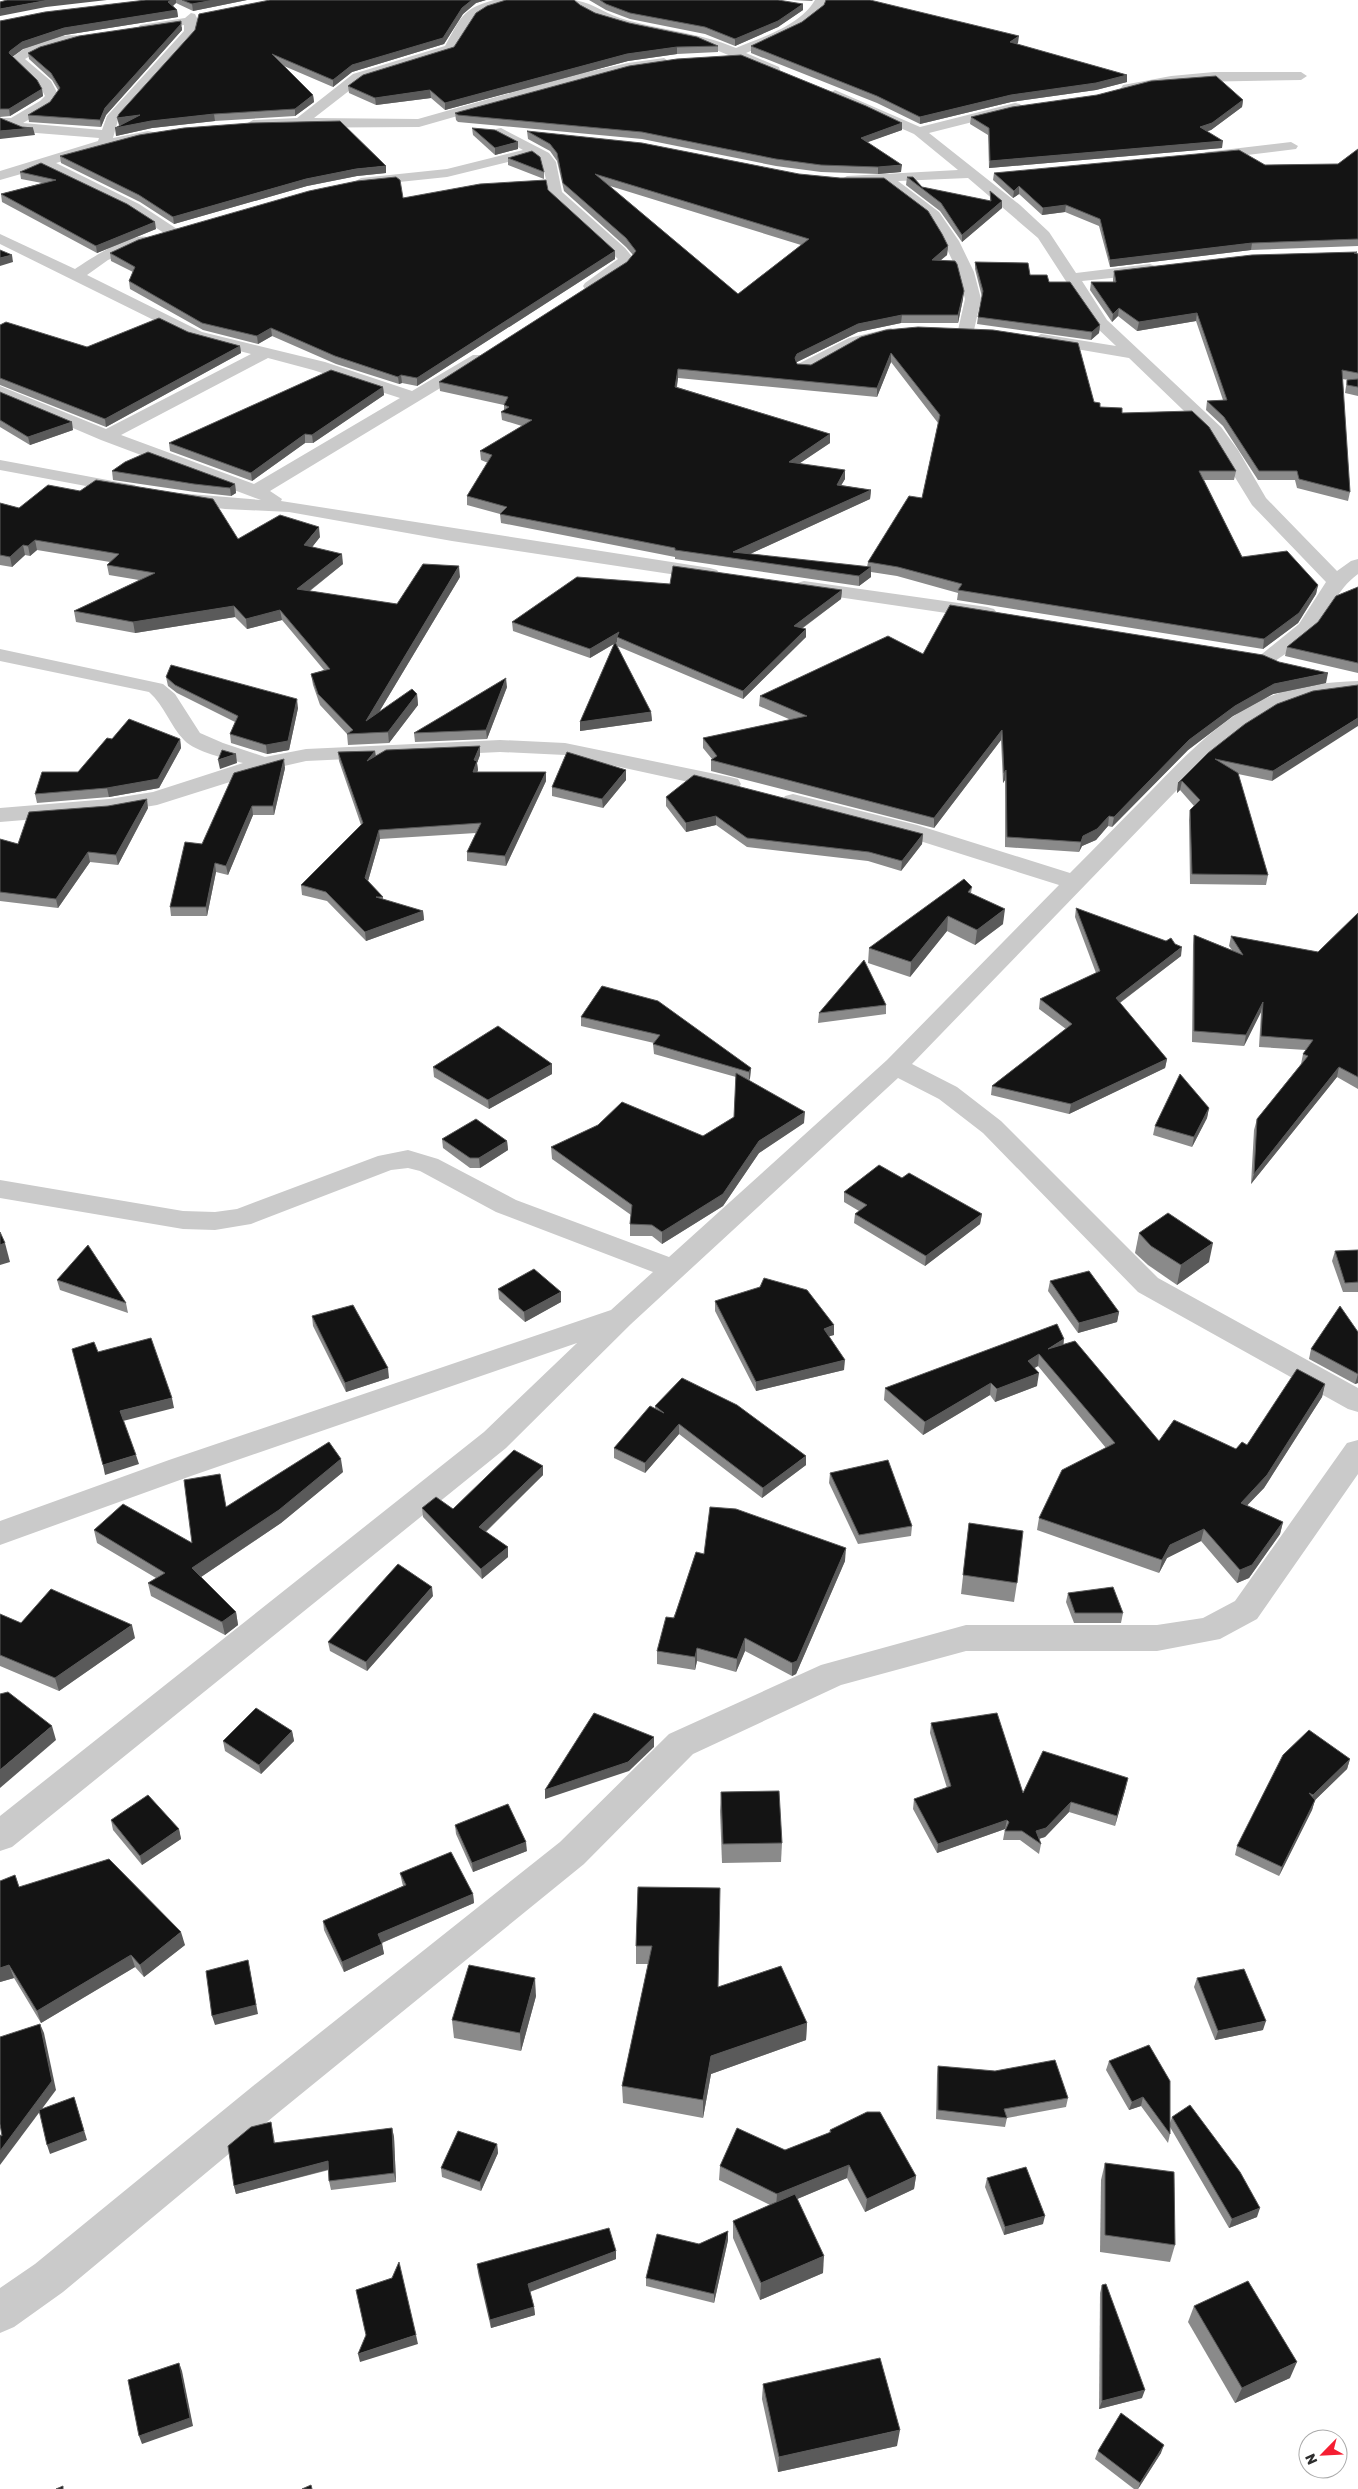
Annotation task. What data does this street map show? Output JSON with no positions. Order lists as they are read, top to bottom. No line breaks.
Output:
{"north":"bottom left"}
